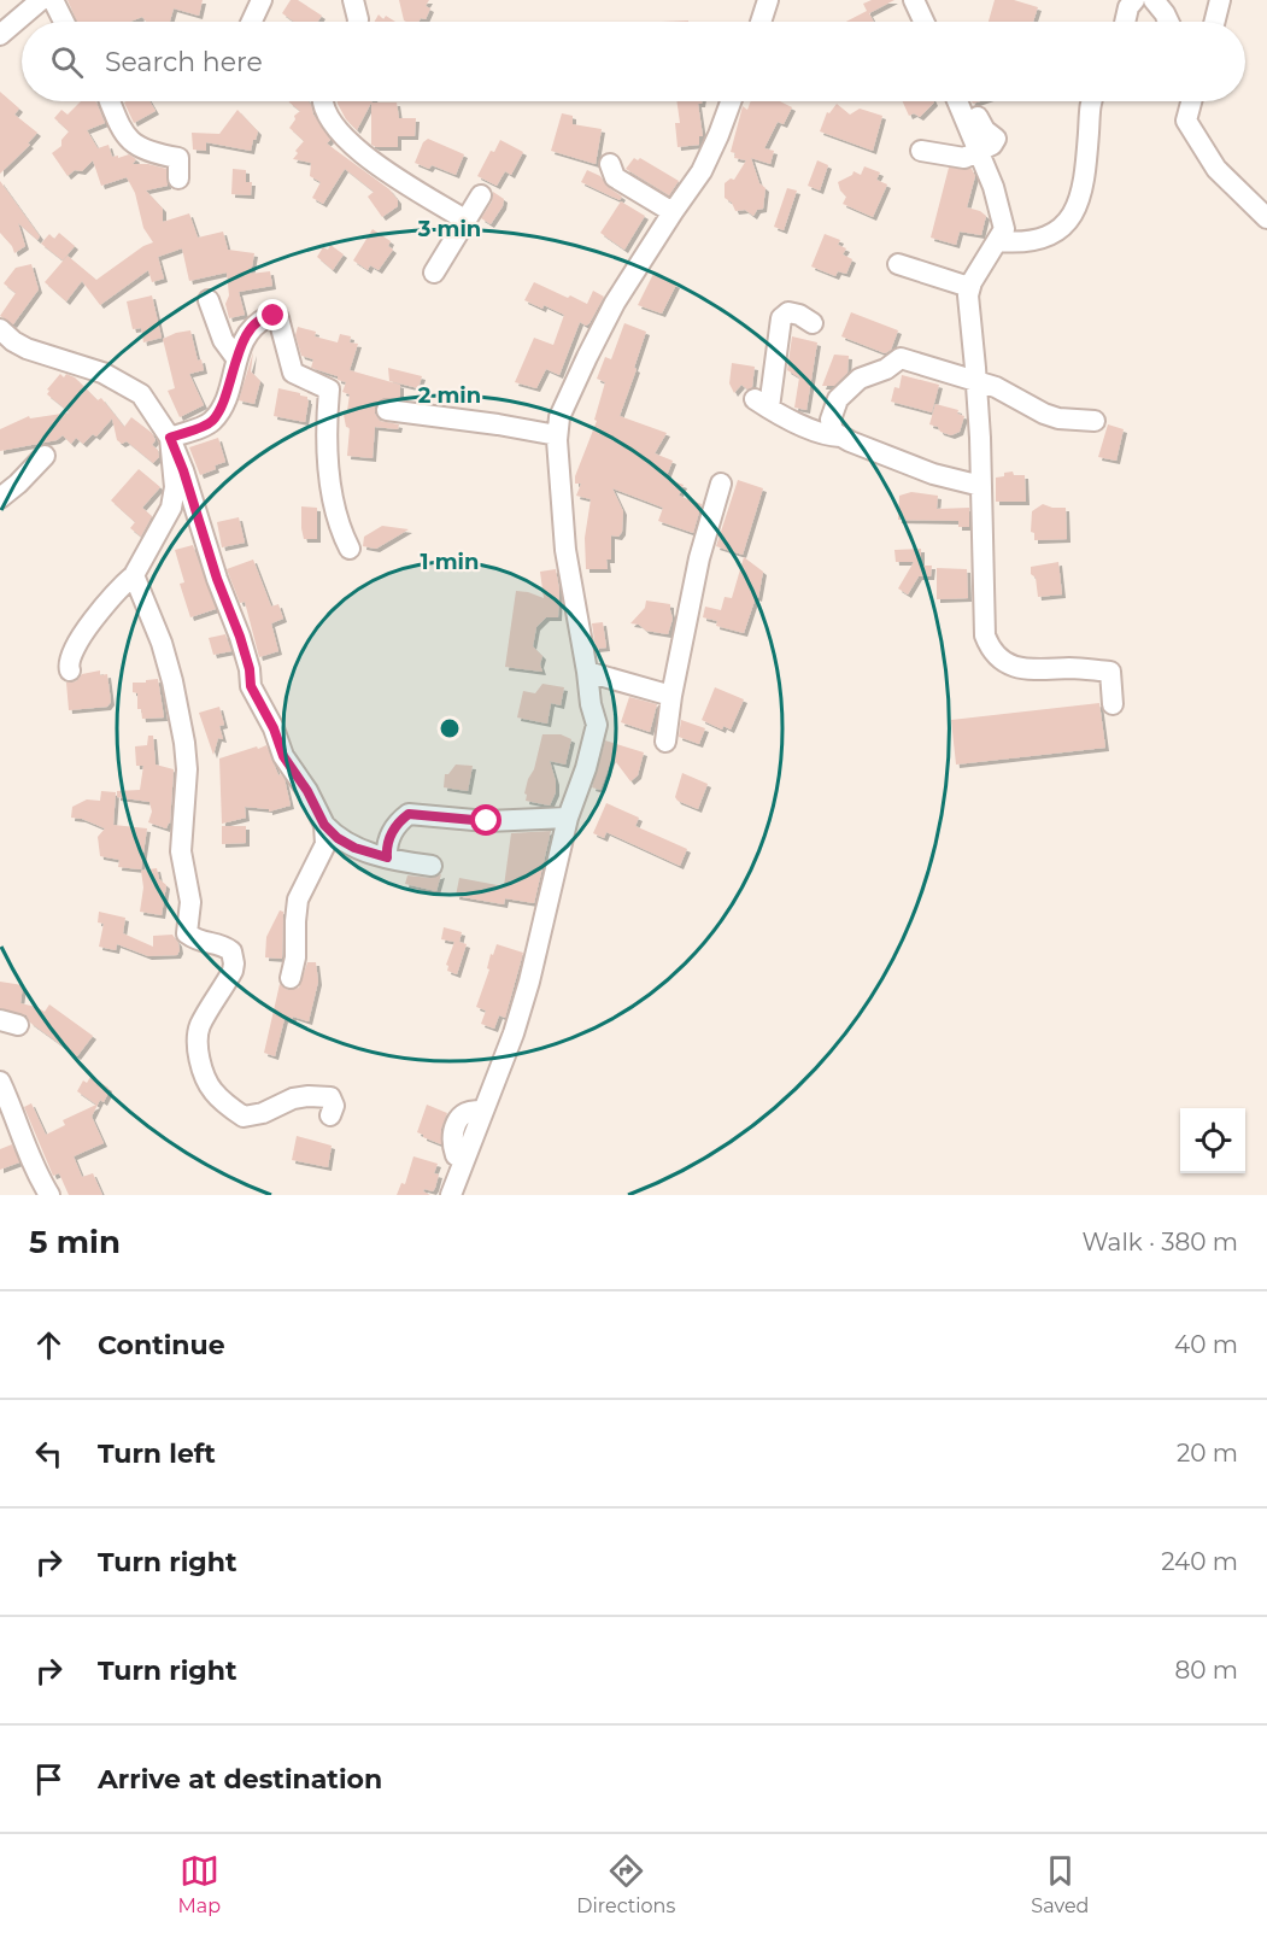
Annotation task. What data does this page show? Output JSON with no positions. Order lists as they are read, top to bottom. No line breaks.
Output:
{"page":{"search":"Search here","heading":["5 min","Walk · 380 m"],"list":[["Continue","40 m"],["Turn left","20 m"],["Turn right","240 m"],["Turn right","80 m"],"Arrive at destination"],"nav":["Map","Directions","Saved"]},"rings":["3 min","2 min","1 min"]}
